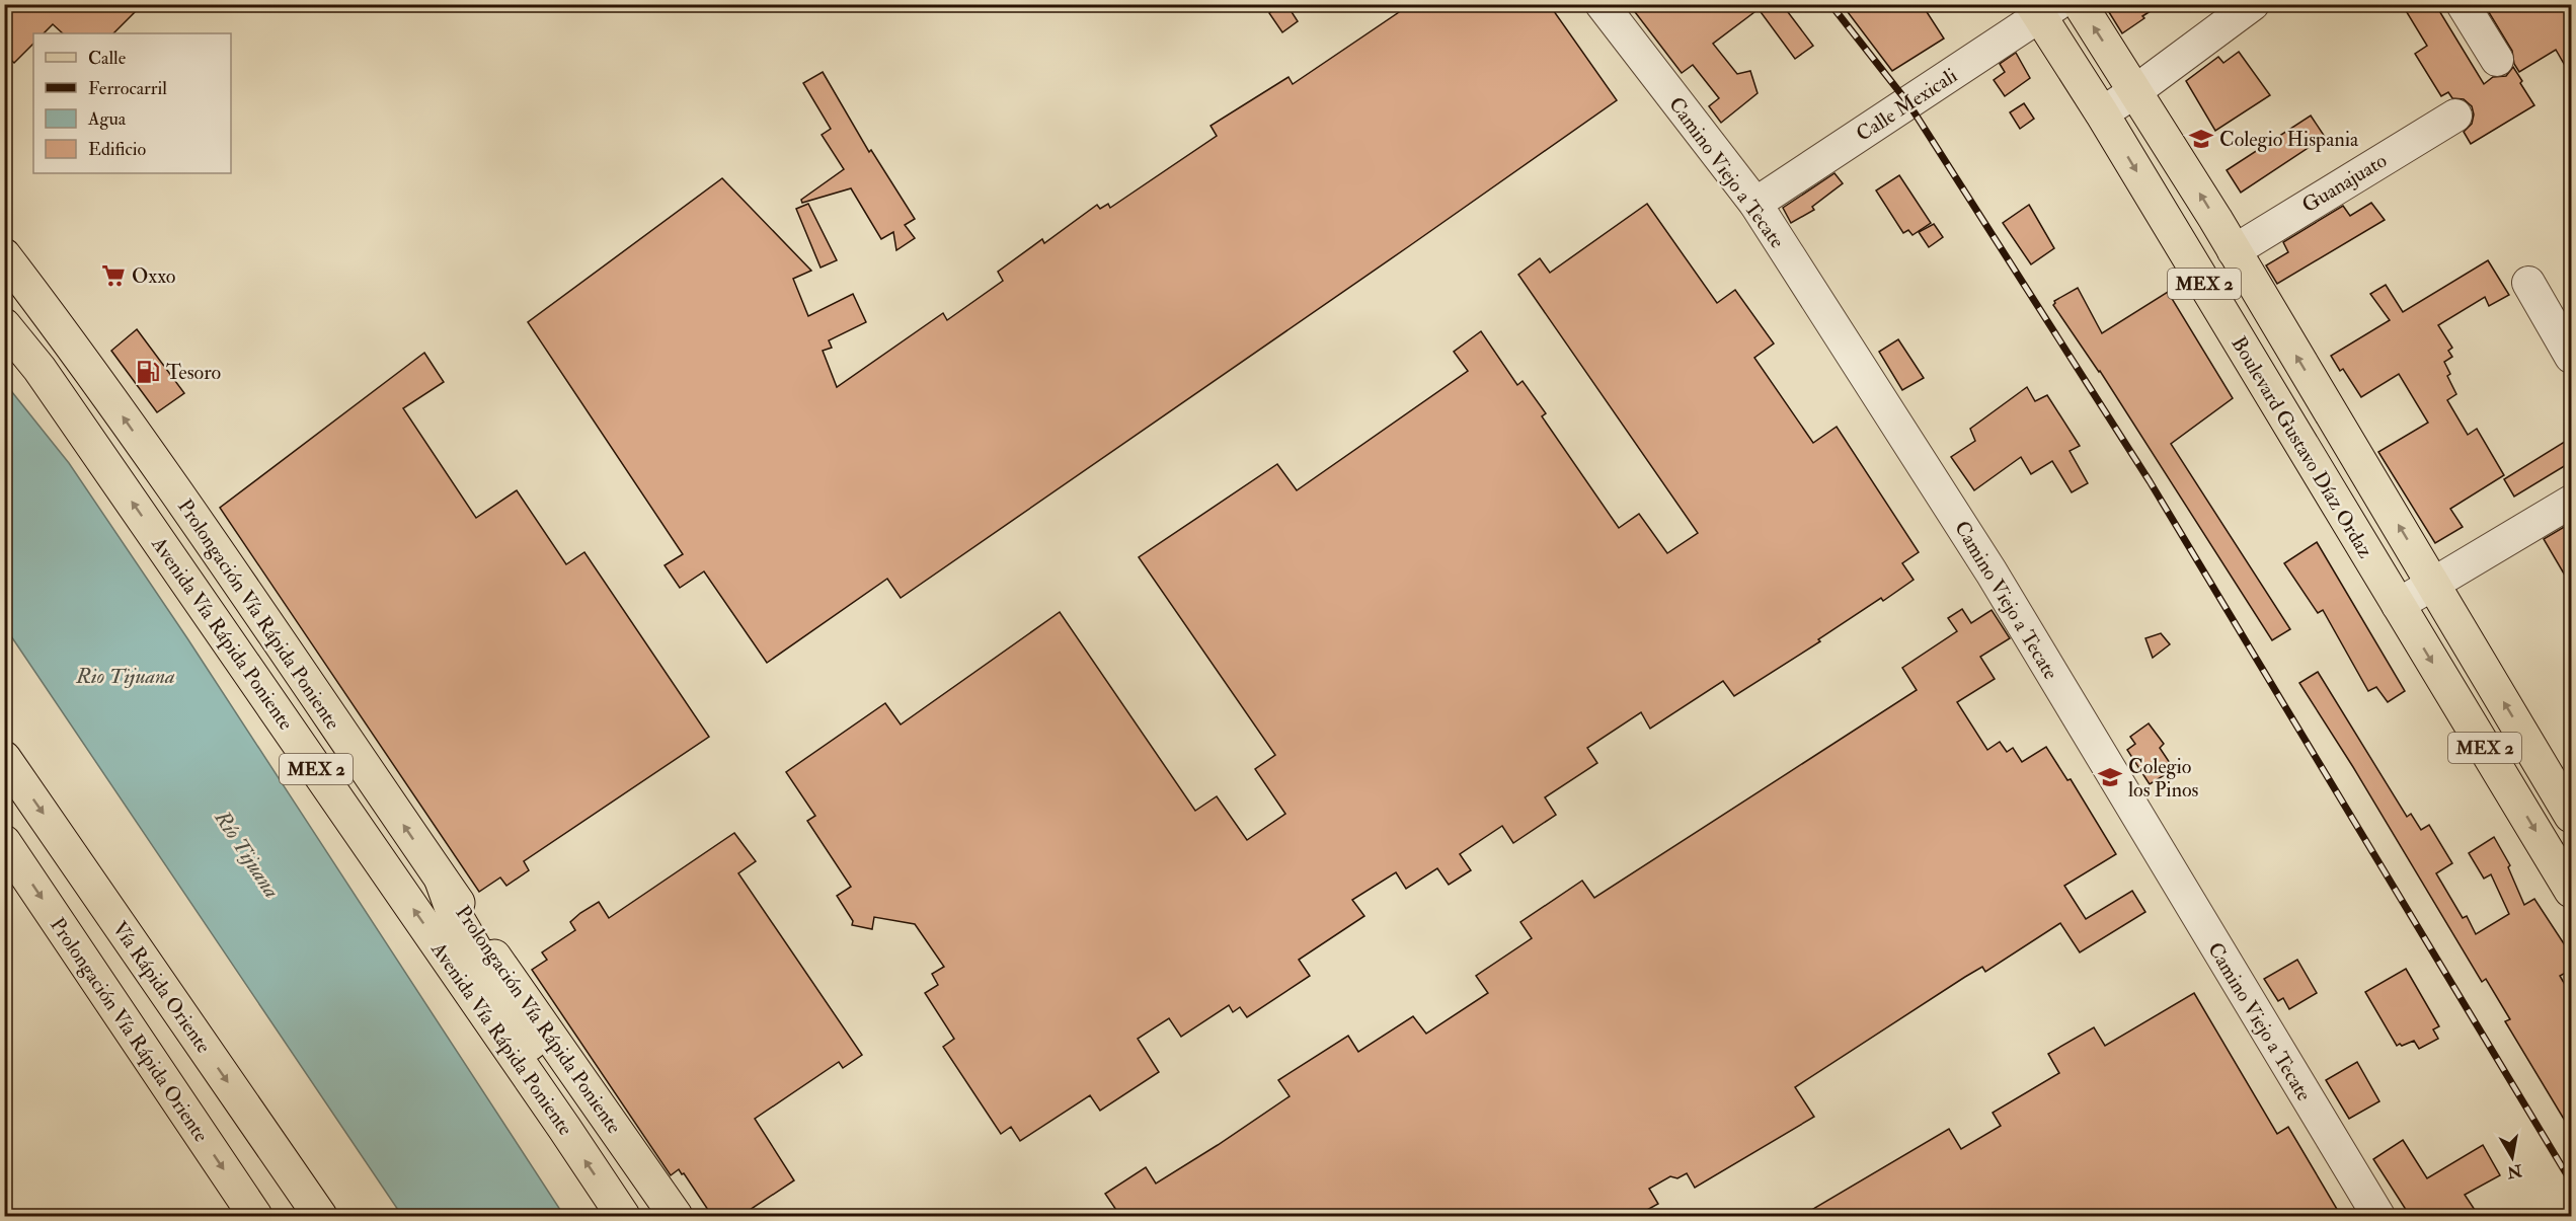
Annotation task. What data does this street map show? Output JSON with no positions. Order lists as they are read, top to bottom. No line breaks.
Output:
{"streets":{"main road":["MEX 2","Boulevard Gustavo Díaz Ordaz","Prolongación Vía Rápida Poniente","Avenida Vía Rápida Poniente","Vía Rápida Oriente","Prolongación Vía Rápida Oriente"],"street":["Calle Mexicali","Camino Viejo a Tecate","Guanajuato"]},"crossings":[["Calle Mexicali","Camino Viejo a Tecate"],["Calle Mexicali","Boulevard Gustavo Díaz Ordaz"],["Guanajuato","MEX 2"]],"one_way":["Prolongación Vía Rápida Poniente","Avenida Vía Rápida Poniente","Prolongación Vía Rápida Oriente"],"water":["Rio Tijuana","Río Tijuana"],"places":{"school or university":["Colegio Hispania","Colegio los Pinos"],"supermarket":["Oxxo"],"fuel station":["Tesoro"]},"legend":["Calle","Ferrocarril","Agua","Edificio"],"north":"bottom"}
